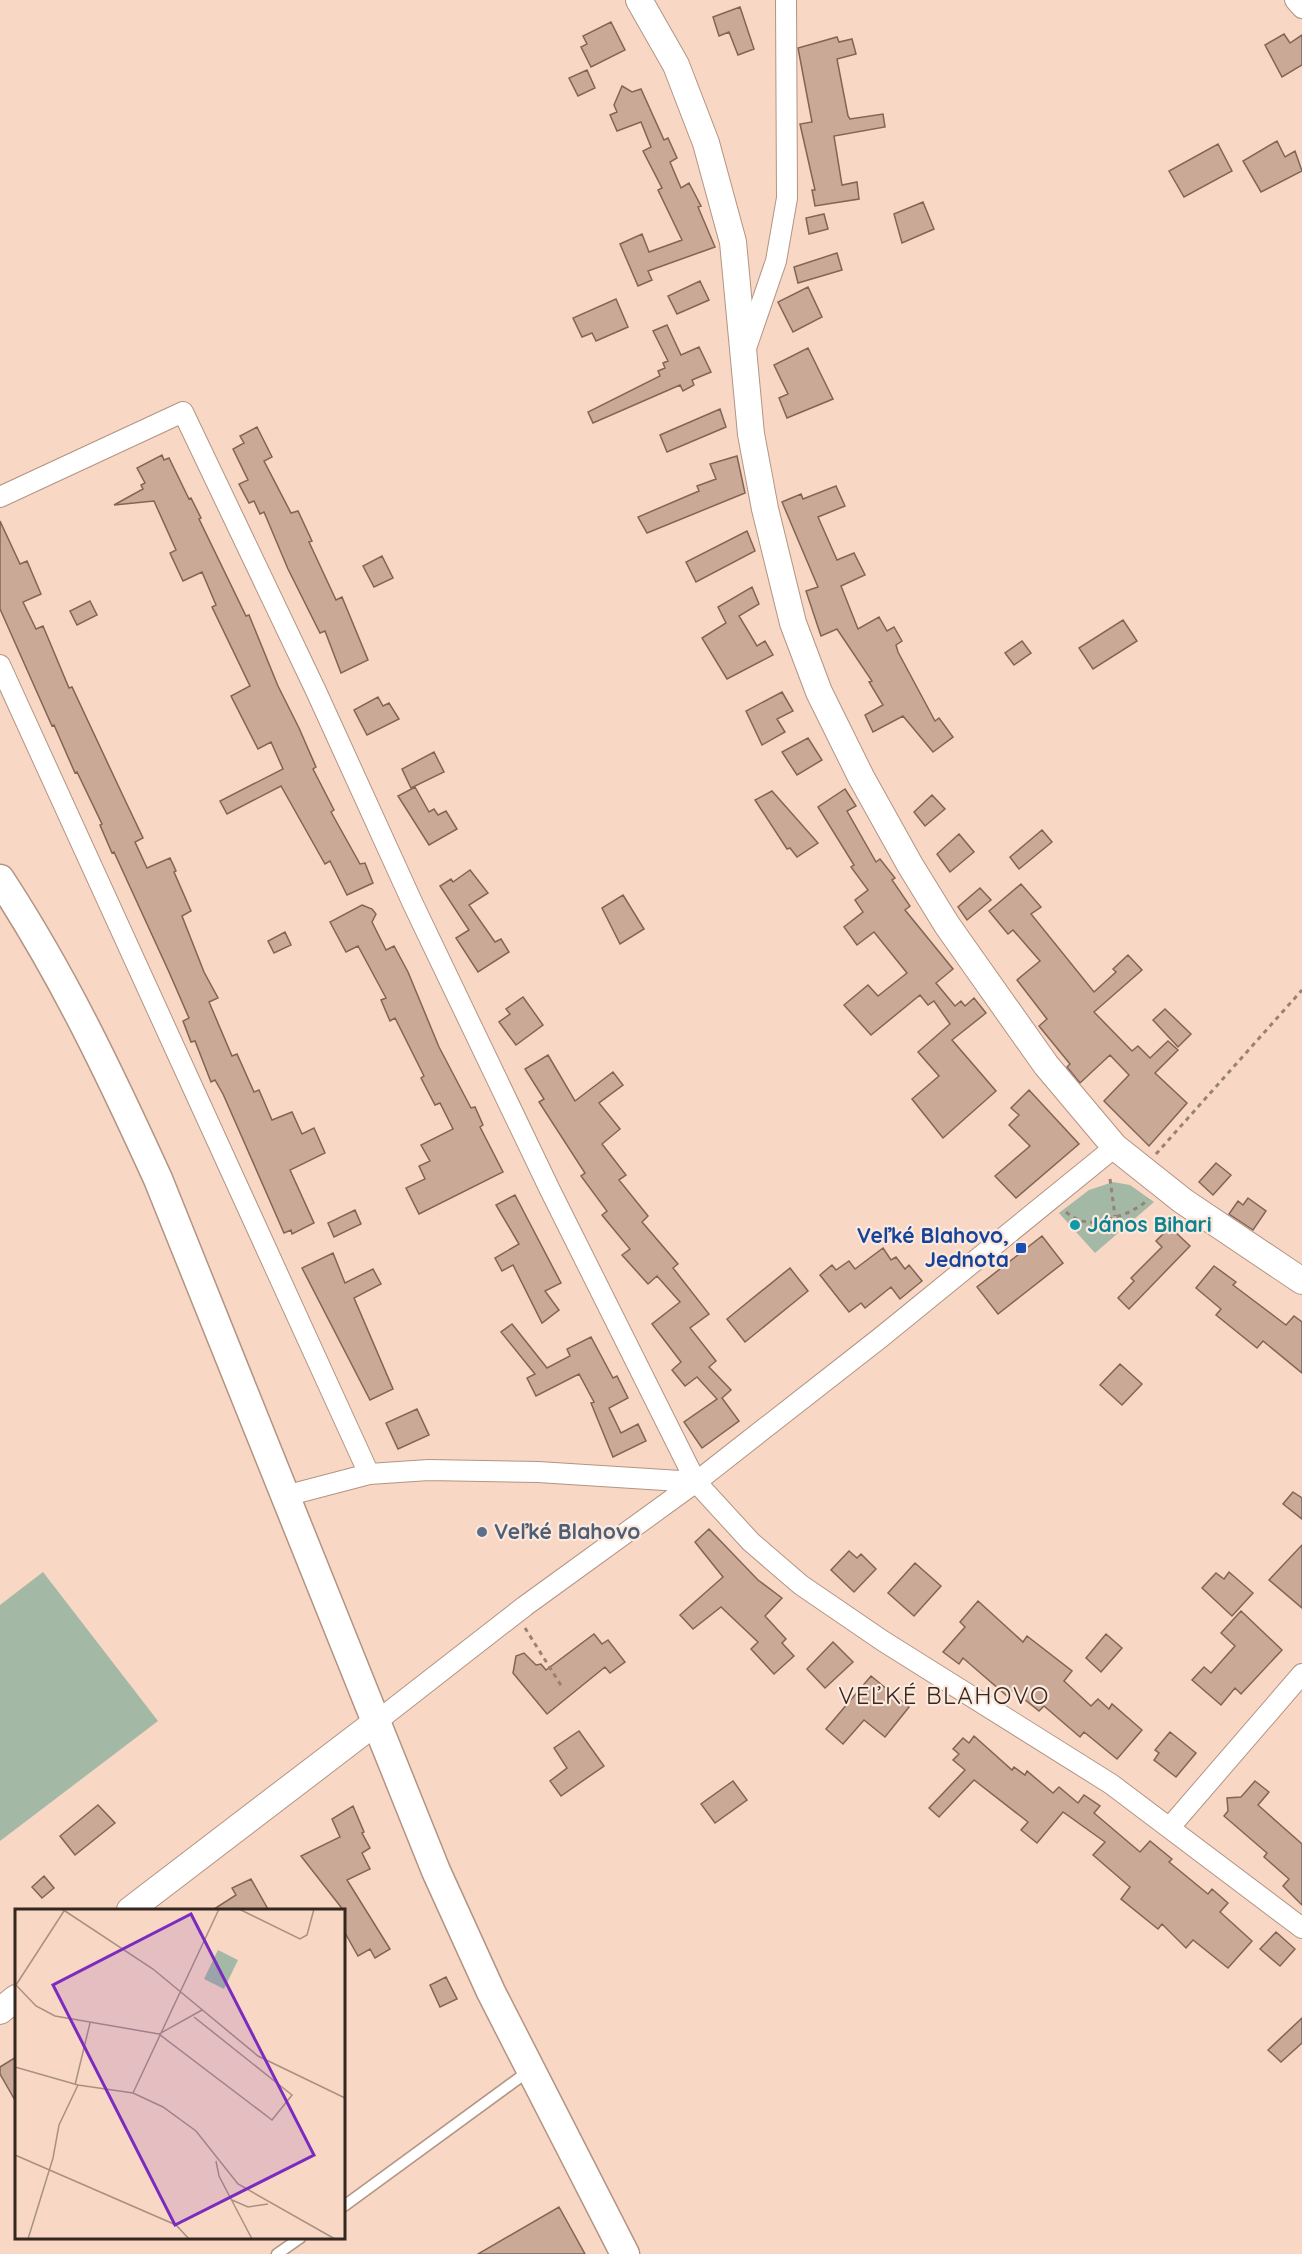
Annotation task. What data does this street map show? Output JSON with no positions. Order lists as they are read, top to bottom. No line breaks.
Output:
{"districts":["VEĽKÉ BLAHOVO"],"places":{"other":["János Bihari","Veľké Blahovo"],"transit":["Veľké Blahovo, Jednota"]}}
